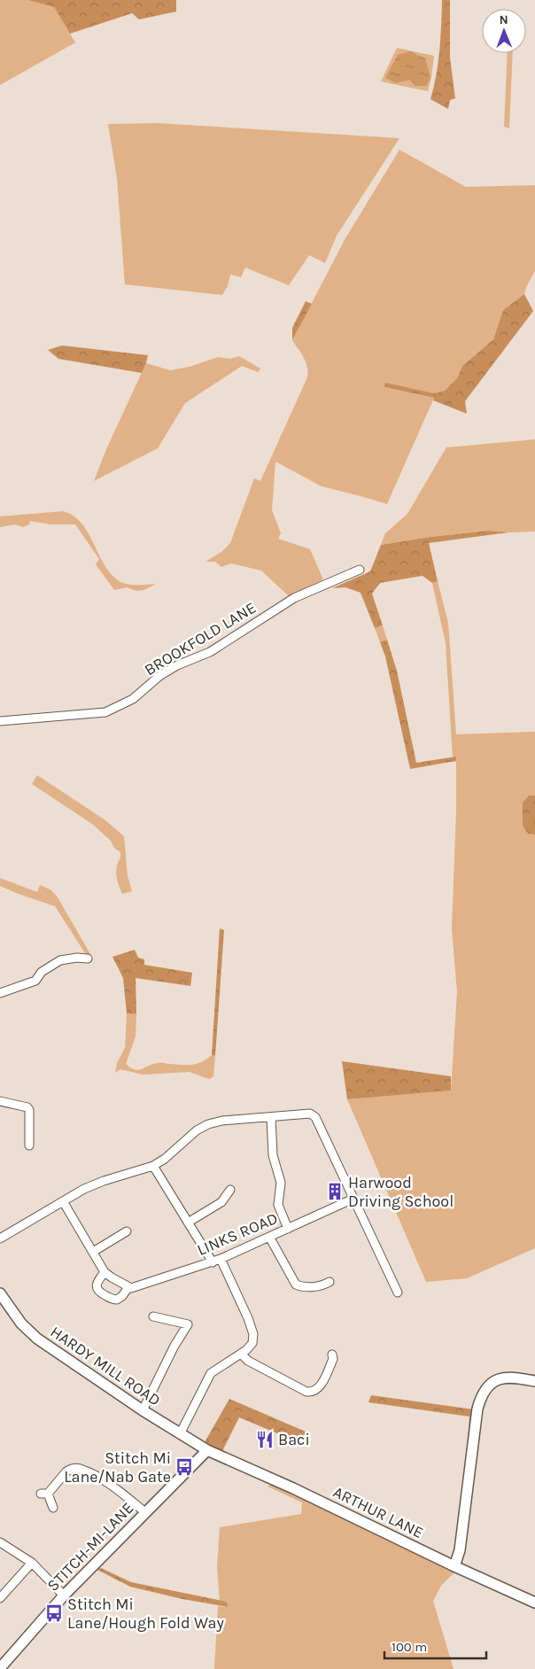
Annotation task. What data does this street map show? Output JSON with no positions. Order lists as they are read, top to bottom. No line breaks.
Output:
{"streets":{"main road":["HARDY MILL ROAD","ARTHUR LANE","STITCH-MI-LANE"],"street":["BROOKFOLD LANE","LINKS ROAD"]},"crossings":[["HARDY MILL ROAD","ARTHUR LANE"],["HARDY MILL ROAD","STITCH-MI-LANE"],["ARTHUR LANE","STITCH-MI-LANE"]],"places":{"building":["Harwood Driving School"],"restaurant":["Baci"],"bus stop":["Stitch Mi Lane/Nab Gate","Stitch Mi Lane/Hough Fold Way"]},"scale_bar":"100 m","north":"top"}
